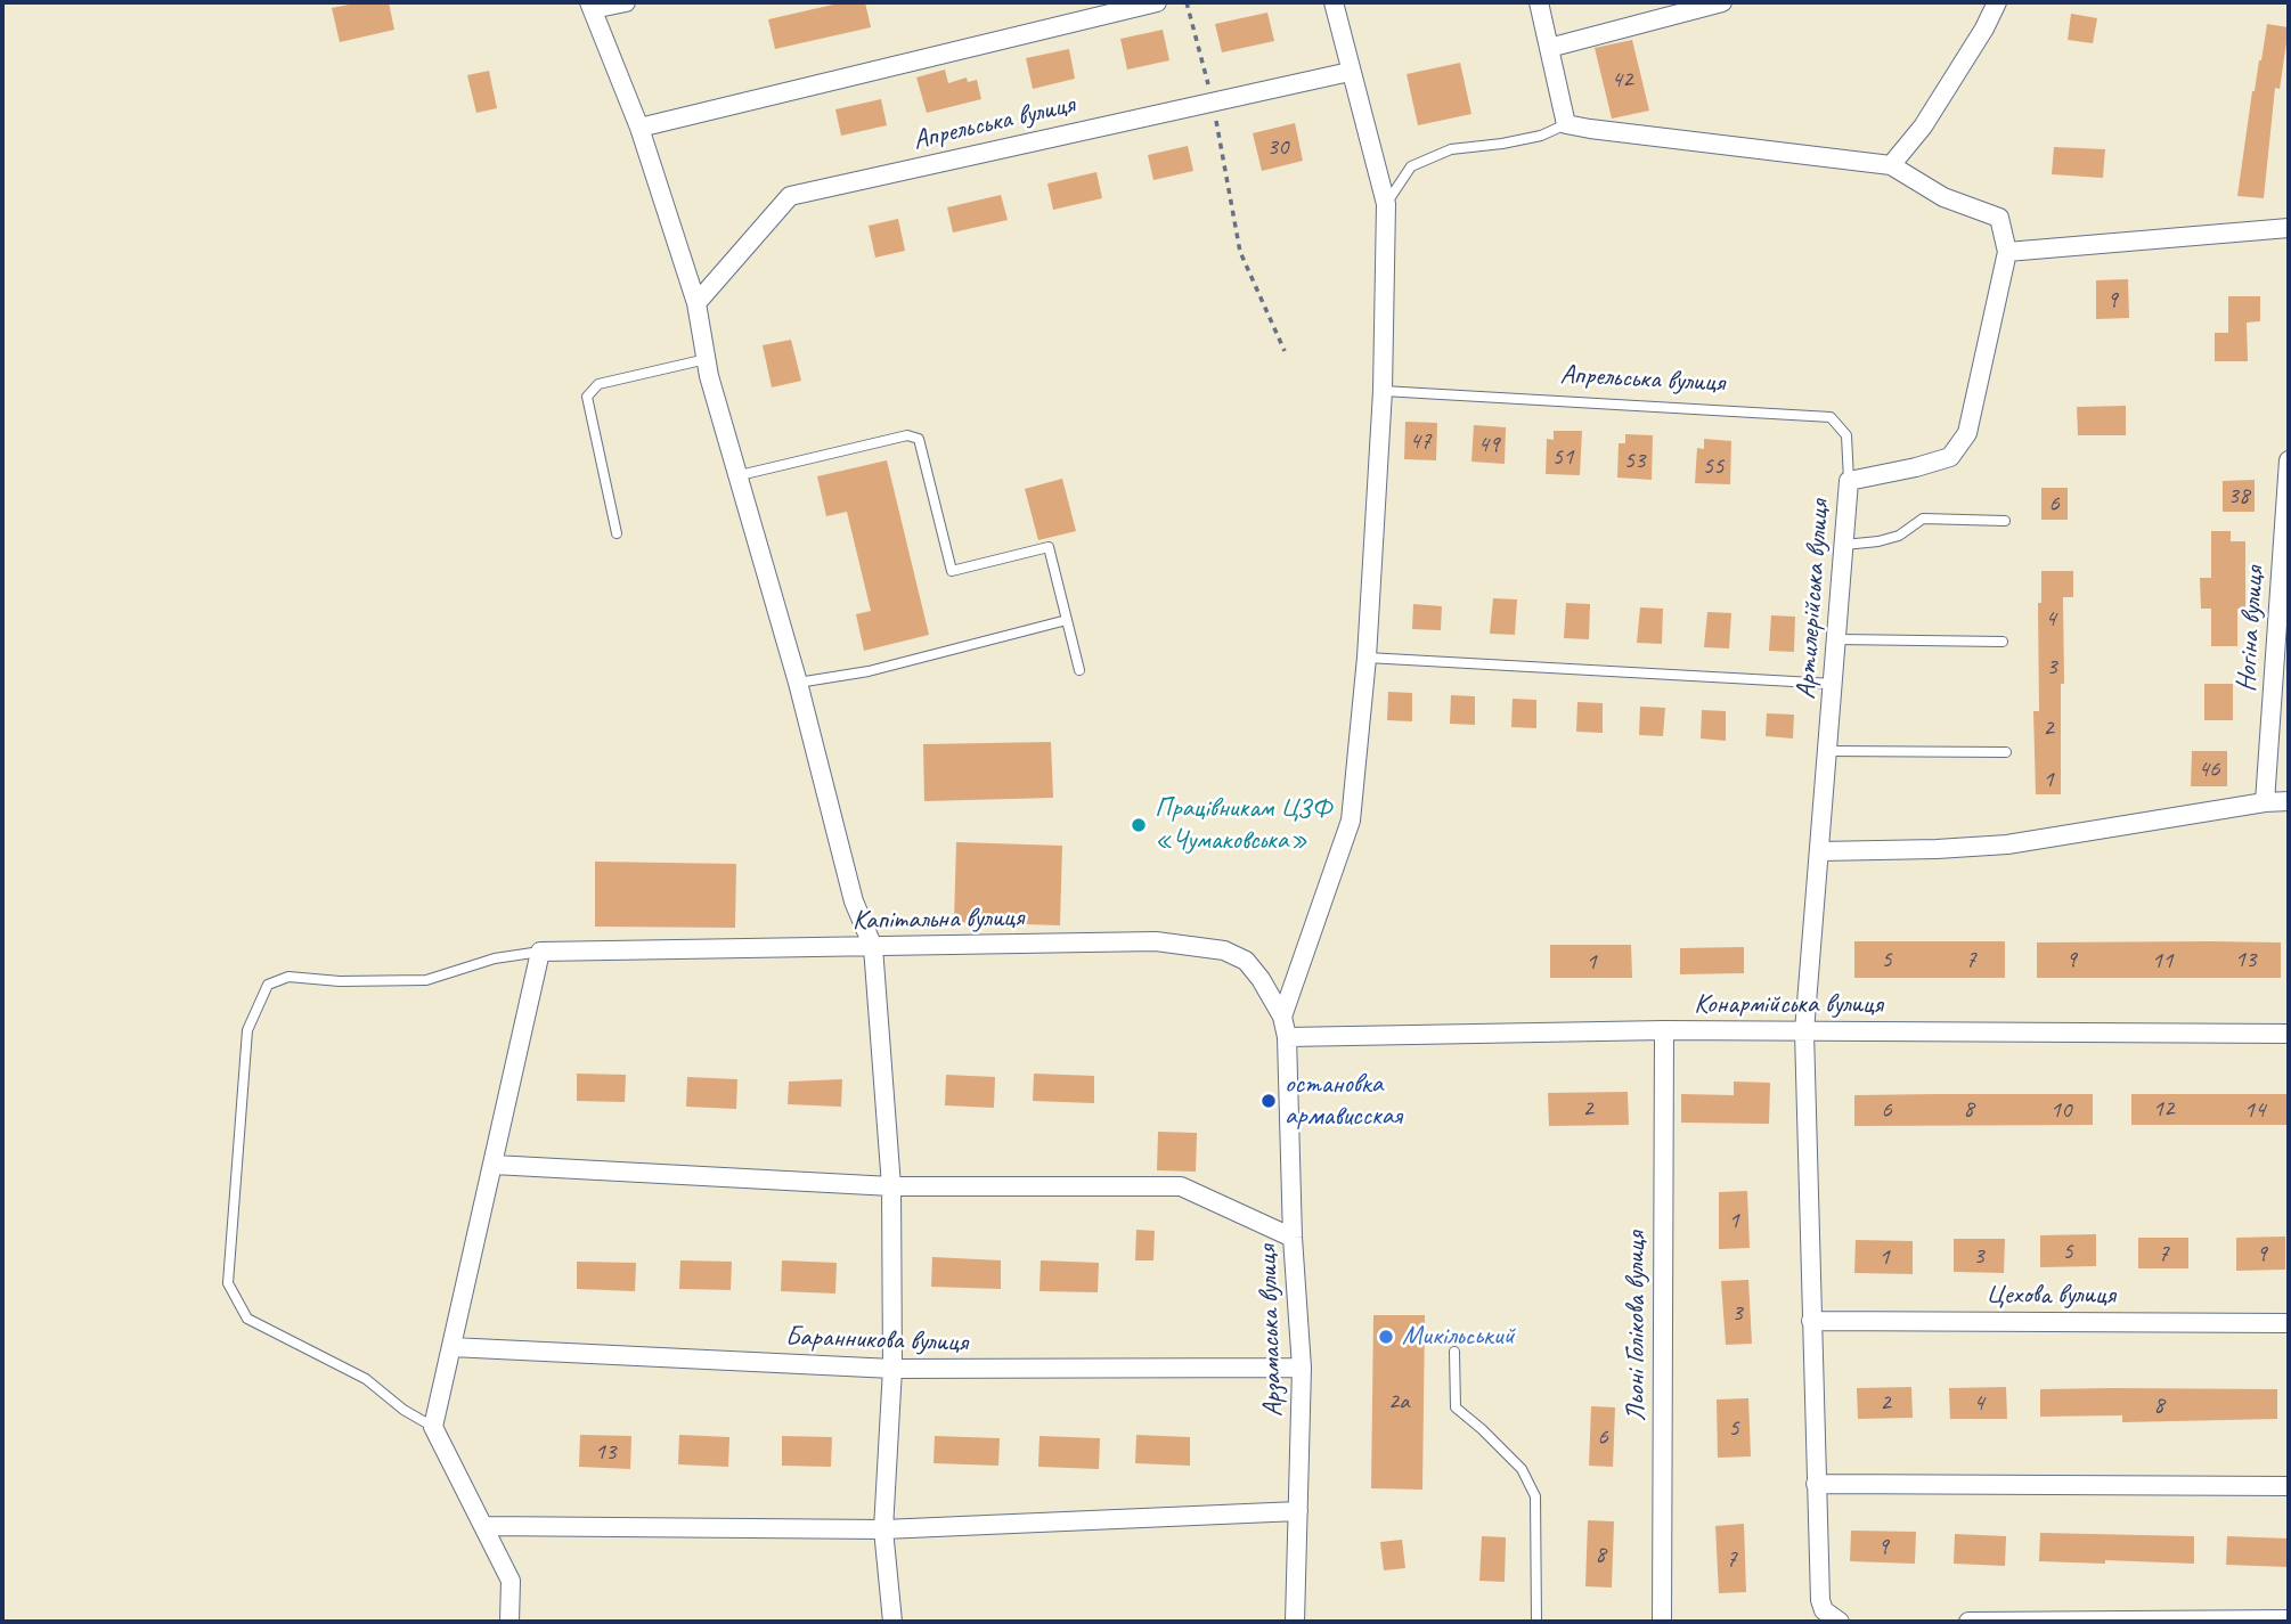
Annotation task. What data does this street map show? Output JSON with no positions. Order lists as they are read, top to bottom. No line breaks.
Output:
{"streets":{"street":["Апрельська вулиця","Артилерійська вулиця","Ногіна вулиця","Капітальна вулиця","Конармійська вулиця","Цехова вулиця","Льоні Голікова вулиця","Арзамаська вулиця","Баранникова вулиця"]},"crossings":[["Апрельська вулиця","Артилерійська вулиця"],["Артилерійська вулиця","Конармійська вулиця"],["Артилерійська вулиця","Цехова вулиця"],["Капітальна вулиця","Конармійська вулиця"],["Капітальна вулиця","Арзамаська вулиця"],["Конармійська вулиця","Льоні Голікова вулиця"],["Конармійська вулиця","Арзамаська вулиця"],["Арзамаська вулиця","Баранникова вулиця"]],"places":["Працівникам ЦЗФ «Чумаковська»","остановка армависская","Микільський"],"house_numbers":["42","30","9","47","49","51","53","55","38","6","4","3","2","46","1","5","7","9","13","11","1","2","8","12","6","10","14","1","5","7","9","3","1","3","2а","2","4","8","5","6","13","9","8","7"]}
